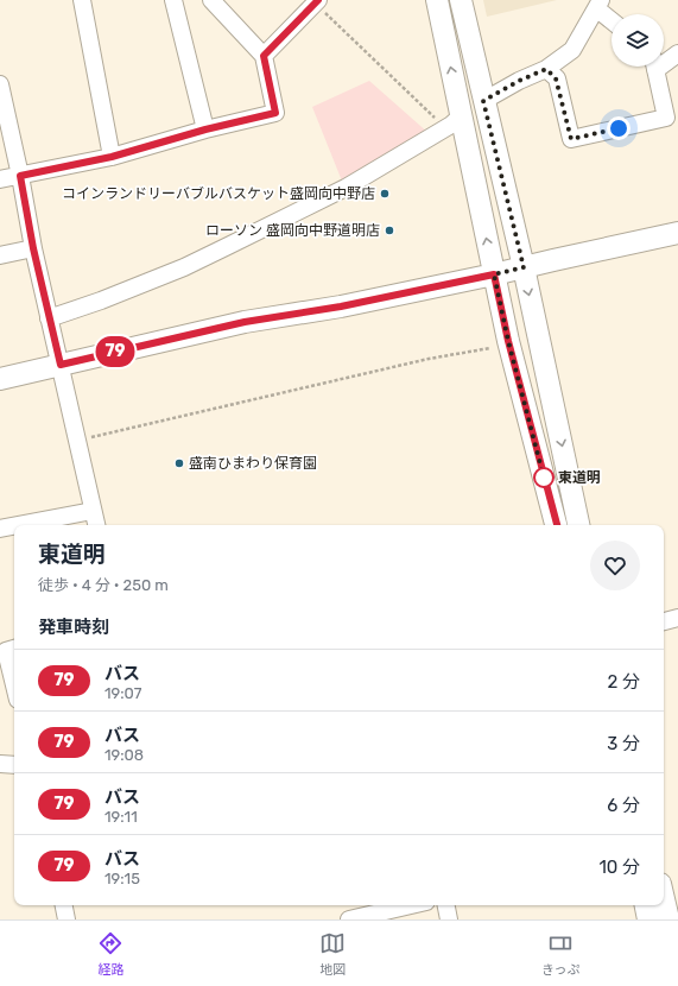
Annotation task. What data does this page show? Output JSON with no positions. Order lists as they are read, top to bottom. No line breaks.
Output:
{"places":["コインランドリーバブルバスケット盛岡向中野店","ローソン 盛岡向中野道明店","盛南ひまわり保育園","東道明"],"lines":["bus line 79"],"page":{"on_map":"79","heading":[["東道明","徒歩 · 4 分 · 250 m"],"発車時刻"],"list":[{"mark":"79","name":"バス","note":"19:07","value":"2 分"},{"mark":"79","name":"バス","note":"19:08","value":"3 分"},{"mark":"79","name":"バス","note":"19:11","value":"6 分"},{"mark":"79","name":"バス","note":"19:15","value":"10 分"}],"tabs":["経路","地図","きっぷ"]}}
